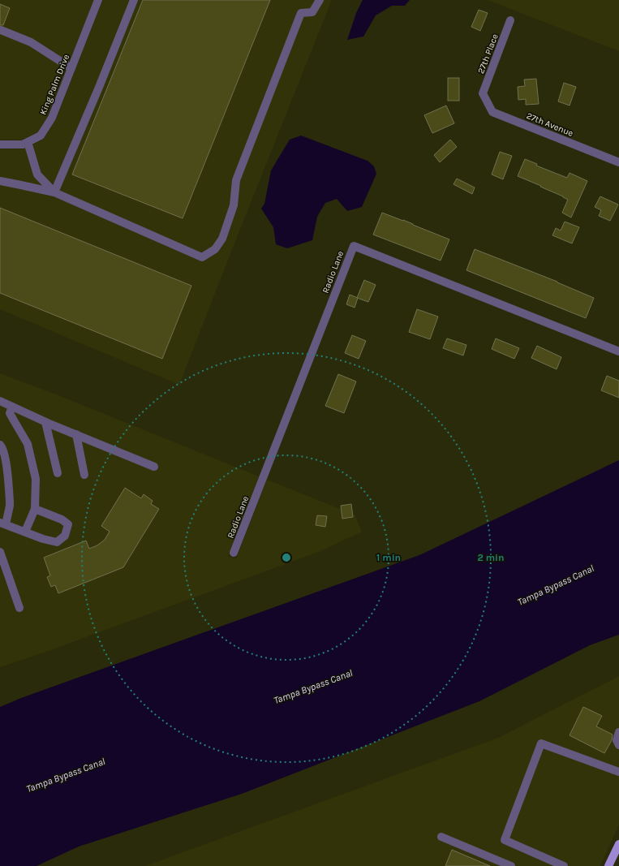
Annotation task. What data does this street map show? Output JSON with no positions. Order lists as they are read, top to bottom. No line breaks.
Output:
{"streets":{"street":["27th Place","King Palm Drive","27th Avenue","Radio Lane"]},"crossings":[["27th Place","27th Avenue"]],"water":["Tampa Bypass Canal"],"rings":["1 min","2 min"]}
